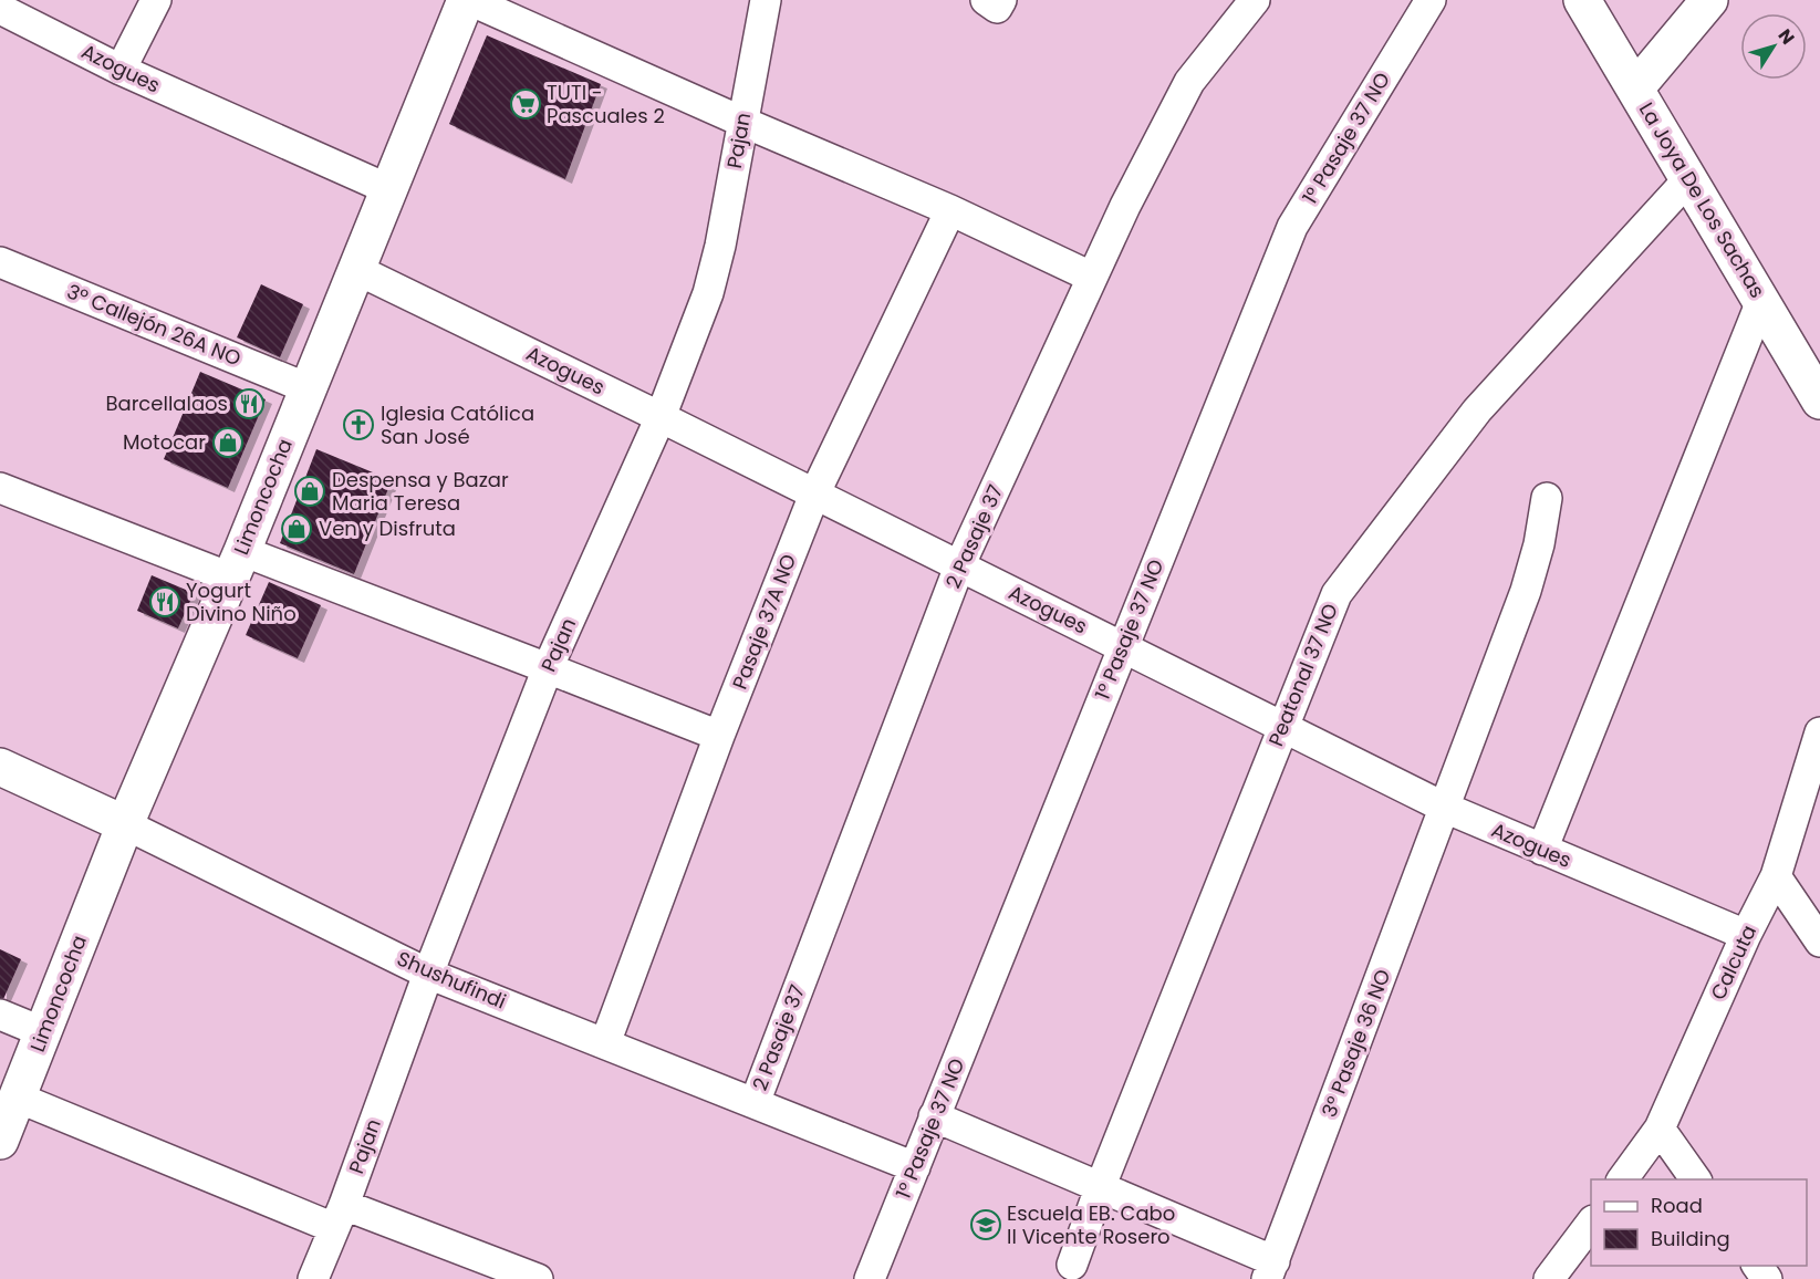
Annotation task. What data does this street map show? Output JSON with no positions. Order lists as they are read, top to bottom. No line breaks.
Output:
{"streets":{"street":["Azogues","1° Pasaje 37 NO","Pajan","La Joya De Los Sachas","3º Callejón 26A NO","Limoncocha","2 Pasaje 37","Pasaje 37A NO","Peatonal 37 NO","Calcuta","Shushufindi","3° Pasaje 36 NO"]},"crossings":[["Azogues","1° Pasaje 37 NO"],["Azogues","Pajan"],["Azogues","Limoncocha"],["Azogues","2 Pasaje 37"],["Azogues","Pasaje 37A NO"],["Azogues","Peatonal 37 NO"],["Azogues","Calcuta"],["Azogues","3° Pasaje 36 NO"],["1° Pasaje 37 NO","Shushufindi"],["Pajan","Shushufindi"],["La Joya De Los Sachas","Peatonal 37 NO"],["3º Callejón 26A NO","Limoncocha"],["Limoncocha","Shushufindi"],["2 Pasaje 37","Shushufindi"],["Pasaje 37A NO","Shushufindi"]],"places":{"supermarket":["TUTI - Pascuales 2"],"restaurant":["Barcellalaos","Yogurt Divino Niño"],"church":["Iglesia Católica San José"],"shop":["Motocar","Despensa y Bazar Maria Teresa","Ven y Disfruta"],"school or university":["Escuela EB. Cabo II Vicente Rosero"]},"legend":["Road","Building"],"north":"top right"}
